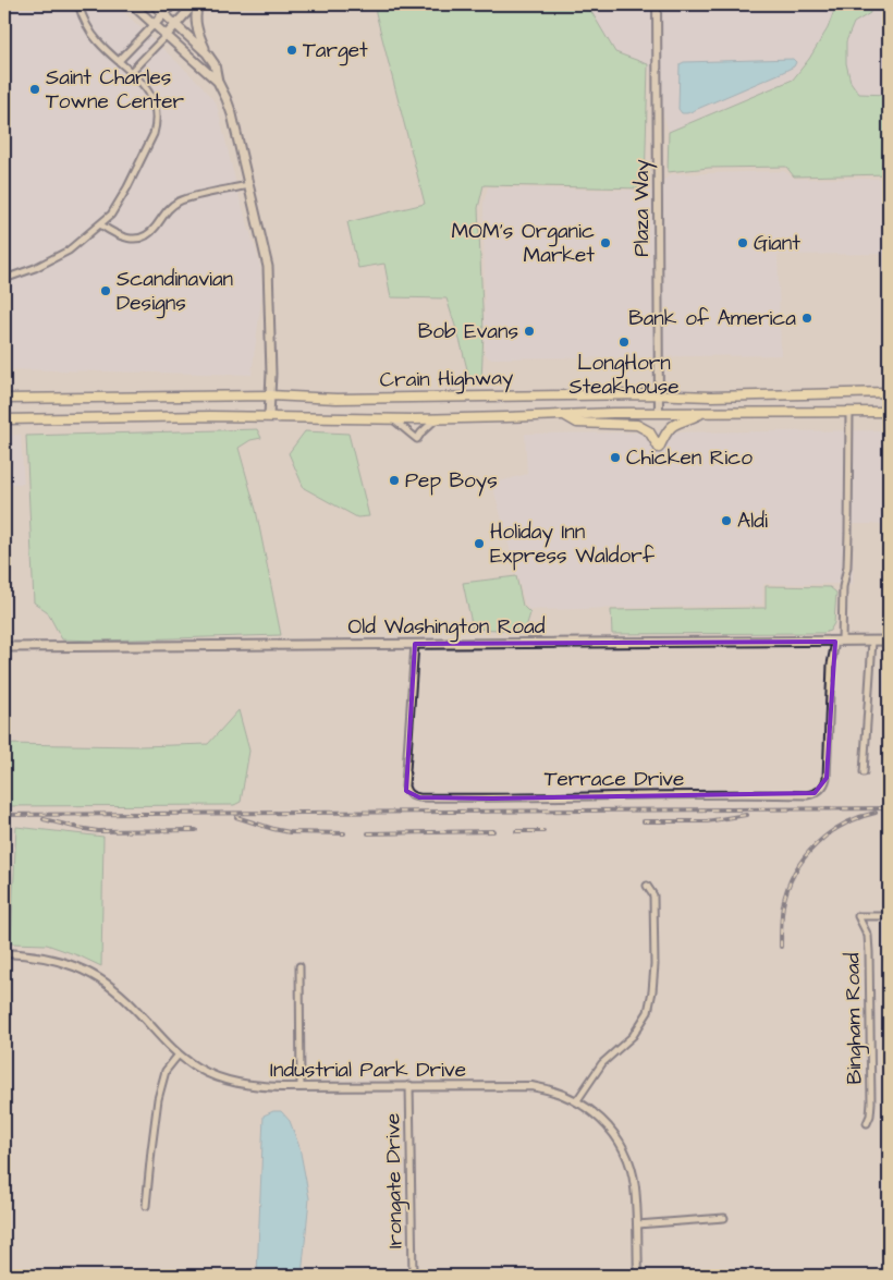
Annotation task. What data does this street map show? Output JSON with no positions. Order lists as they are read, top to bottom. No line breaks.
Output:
{"streets":{"highway":["Crain Highway"],"main road":["Old Washington Road"],"street":["Plaza Way","Terrace Drive","Bingham Road","Industrial Park Drive","Irongate Drive"]},"crossings":[["Plaza Way","Crain Highway"],["Old Washington Road","Terrace Drive"],["Industrial Park Drive","Irongate Drive"]],"places":["Target","Saint Charles Towne Center","MOM's Organic Market","Giant","Scandinavian Designs","Bank of America","Bob Evans","LongHorn Steakhouse","Chicken Rico","Pep Boys","Aldi","Holiday Inn Express Waldorf"]}
